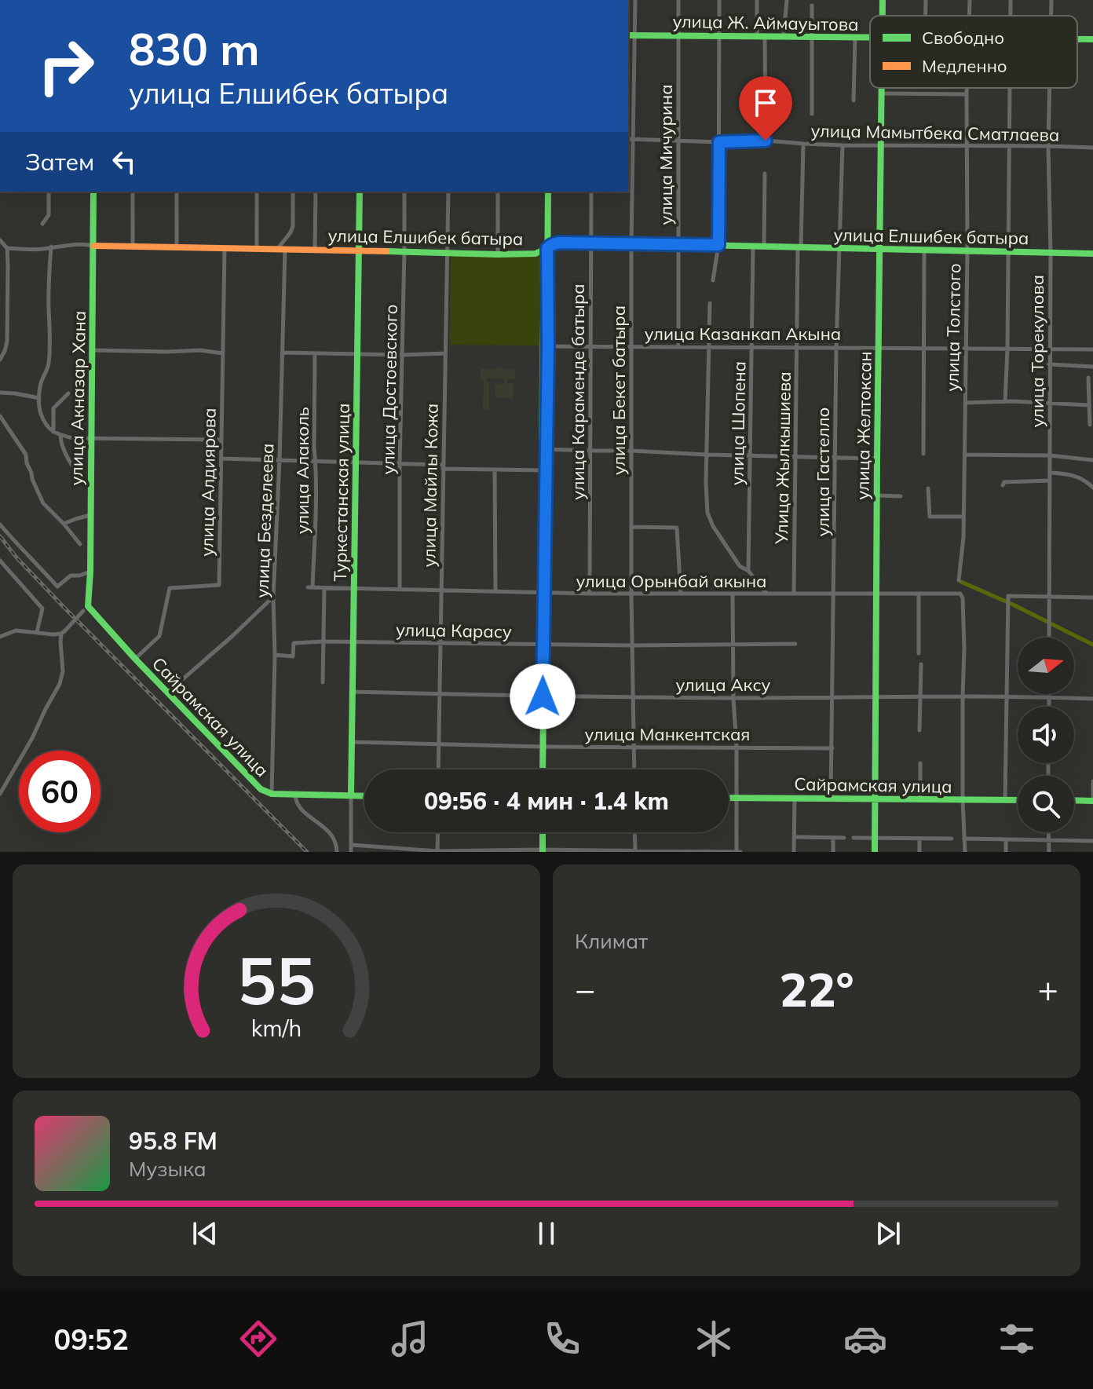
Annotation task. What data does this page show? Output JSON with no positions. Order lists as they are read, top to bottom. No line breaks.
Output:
{"streets":{"main road":["улица Ж. Аймауытова","улица Елшибек батыра","улица Акназар Хана","улица Желтоксан","Туркестанская улица","Сайрамская улица"],"street":["улица Мамытбека Сматлаева","улица Мичурина","улица Толстого","улица Казанкап Акына","улица Торекулова","улица Достоевского","улица Бекет батыра","улица Караменде батыра","улица Шопена","Улица Жылкышиева","улица Алаколь","улица Гастелло","улица Алдиярова","улица Майлы Кожа","улица Безделеева","улица Орынбай акына","улица Карасу","улица Аксу","улица Манкентская"]},"crossings":[["улица Ж. Аймауытова","улица Мичурина"],["улица Ж. Аймауытова","улица Бекет батыра"],["улица Мамытбека Сматлаева","улица Мичурина"],["улица Мамытбека Сматлаева","улица Толстого"],["улица Мамытбека Сматлаева","улица Торекулова"],["улица Мамытбека Сматлаева","улица Бекет батыра"],["улица Мамытбека Сматлаева","улица Желтоксан"],["улица Мамытбека Сматлаева","улица Гастелло"],["улица Мичурина","улица Елшибек батыра"],["улица Мичурина","улица Казанкап Акына"],["улица Елшибек батыра","улица Толстого"],["улица Елшибек батыра","улица Торекулова"],["улица Елшибек батыра","улица Достоевского"],["улица Елшибек батыра","улица Бекет батыра"],["улица Елшибек батыра","улица Караменде батыра"],["улица Елшибек батыра","улица Акназар Хана"],["улица Елшибек батыра","улица Шопена"],["улица Елшибек батыра","улица Желтоксан"],["улица Елшибек батыра","Улица Жылкышиева"],["улица Елшибек батыра","улица Гастелло"],["улица Елшибек батыра","улица Алдиярова"],["улица Елшибек батыра","улица Майлы Кожа"],["улица Елшибек батыра","Туркестанская улица"],["улица Елшибек батыра","улица Безделеева"],["улица Толстого","улица Казанкап Акына"],["улица Казанкап Акына","улица Торекулова"],["улица Казанкап Акына","улица Бекет батыра"],["улица Казанкап Акына","улица Караменде батыра"],["улица Казанкап Акына","улица Шопена"],["улица Казанкап Акына","улица Желтоксан"],["улица Казанкап Акына","Улица Жылкышиева"],["улица Казанкап Акына","улица Гастелло"],["улица Достоевского","улица Орынбай акына"],["улица Бекет батыра","улица Орынбай акына"],["улица Бекет батыра","улица Карасу"],["улица Бекет батыра","улица Аксу"],["улица Бекет батыра","улица Манкентская"],["улица Караменде батыра","улица Орынбай акына"],["улица Акназар Хана","Сайрамская улица"],["улица Желтоксан","улица Орынбай акына"],["улица Желтоксан","улица Аксу"],["улица Желтоксан","Сайрамская улица"],["Улица Жылкышиева","улица Орынбай акына"],["улица Алаколь","улица Орынбай акына"],["улица Гастелло","улица Орынбай акына"],["улица Гастелло","улица Аксу"],["улица Гастелло","Сайрамская улица"],["улица Гастелло","улица Манкентская"],["улица Алдиярова","Сайрамская улица"],["улица Майлы Кожа","улица Орынбай акына"],["улица Майлы Кожа","улица Карасу"],["улица Майлы Кожа","улица Аксу"],["улица Майлы Кожа","улица Манкентская"],["Туркестанская улица","улица Орынбай акына"],["Туркестанская улица","улица Карасу"],["Туркестанская улица","улица Аксу"],["Туркестанская улица","Сайрамская улица"],["Туркестанская улица","улица Манкентская"],["улица Безделеева","улица Карасу"],["улица Безделеева","Сайрамская улица"],["улица Орынбай акына","улица Аксу"]],"legend":["Свободно","Медленно"],"north":"right","page":{"turn":["830 m","улица Елшибек батыра"],"then":"Затем","limit":"60","trip":"09:56 · 4 мин · 1.4 km","tile":"Климат","heat":["−","22°","+"],"song":["95.8 FM","Музыка"],"tabs":"09:52","gauge":["55","km/h"]}}
